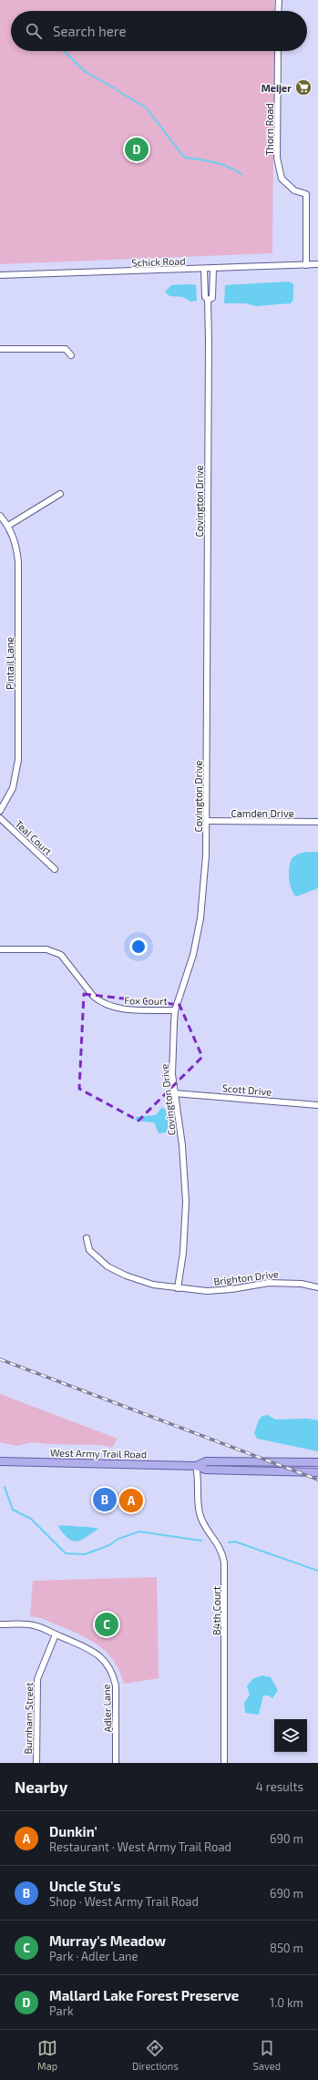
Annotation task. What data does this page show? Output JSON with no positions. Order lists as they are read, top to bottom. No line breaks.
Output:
{"streets":{"main road":["West Army Trail Road"],"street":["Thorn Road","Schick Road","Covington Drive","Pintail Lane","Camden Drive","Teal Court","Fox Court","Scott Drive","Brighton Drive","84th Court","Adler Lane","Burnham Street"]},"crossings":[["Thorn Road","Schick Road"],["Schick Road","Covington Drive"],["Covington Drive","Camden Drive"],["Covington Drive","Fox Court"],["Covington Drive","Scott Drive"],["Covington Drive","Brighton Drive"],["West Army Trail Road","84th Court"],["Adler Lane","Burnham Street"]],"places":{"supermarket":["Meijer"]},"page":{"search":"Search here","pins":["D","B","A","C"],"heading":["Nearby","4 results"],"list":[{"mark":"A","name":"Dunkin'","note":"Restaurant · West Army Trail Road","value":"690 m"},{"mark":"B","name":"Uncle Stu's","note":"Shop · West Army Trail Road","value":"690 m"},{"mark":"C","name":"Murray's Meadow","note":"Park · Adler Lane","value":"850 m"},{"mark":"D","name":"Mallard Lake Forest Preserve","note":"Park","value":"1.0 km"}],"nav":["Map","Directions","Saved"]}}
